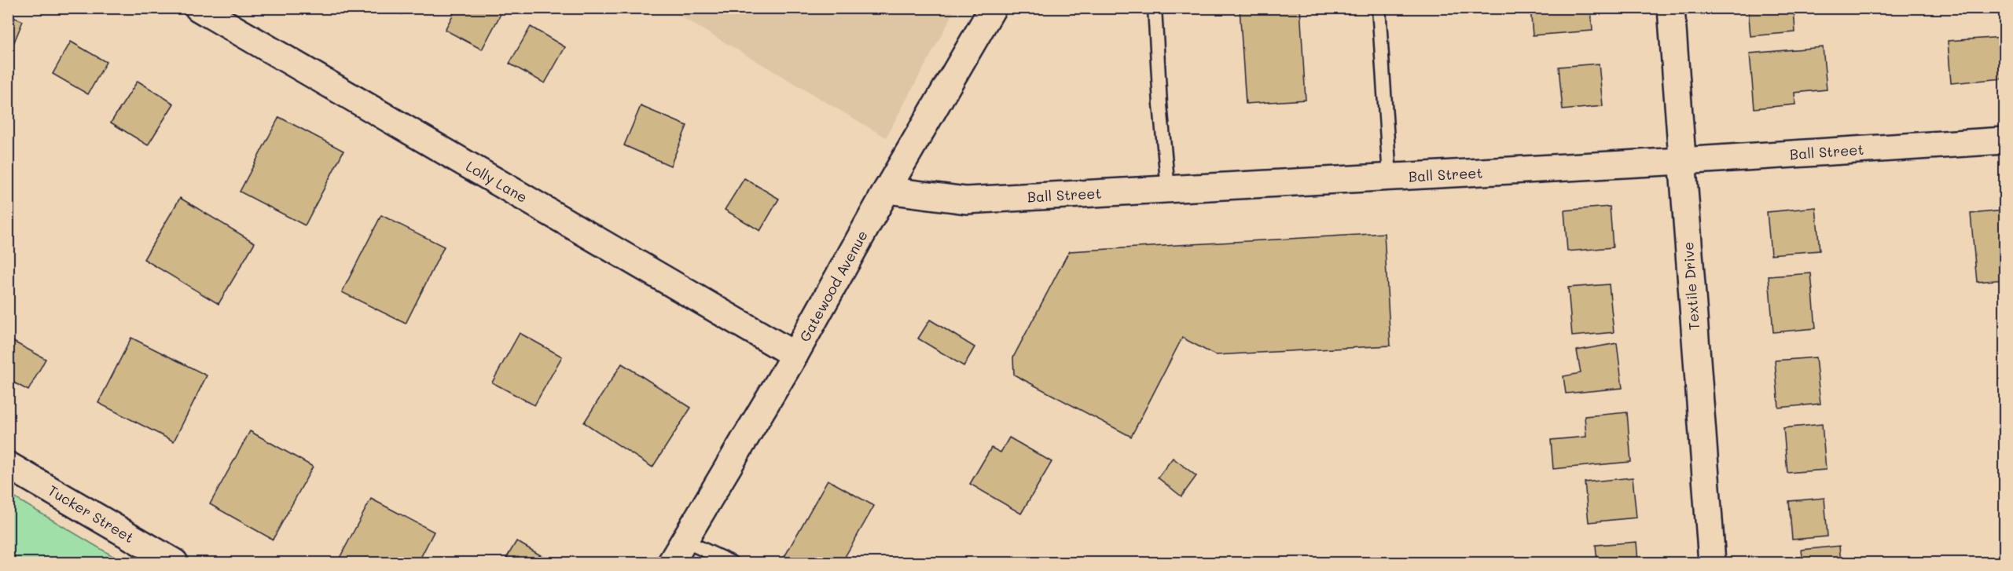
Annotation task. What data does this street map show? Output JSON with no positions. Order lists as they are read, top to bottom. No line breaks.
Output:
{"streets":{"street":["Ball Street","Lolly Lane","Gatewood Avenue","Textile Drive","Tucker Street"]},"crossings":[["Ball Street","Gatewood Avenue"],["Ball Street","Textile Drive"],["Lolly Lane","Gatewood Avenue"]]}
